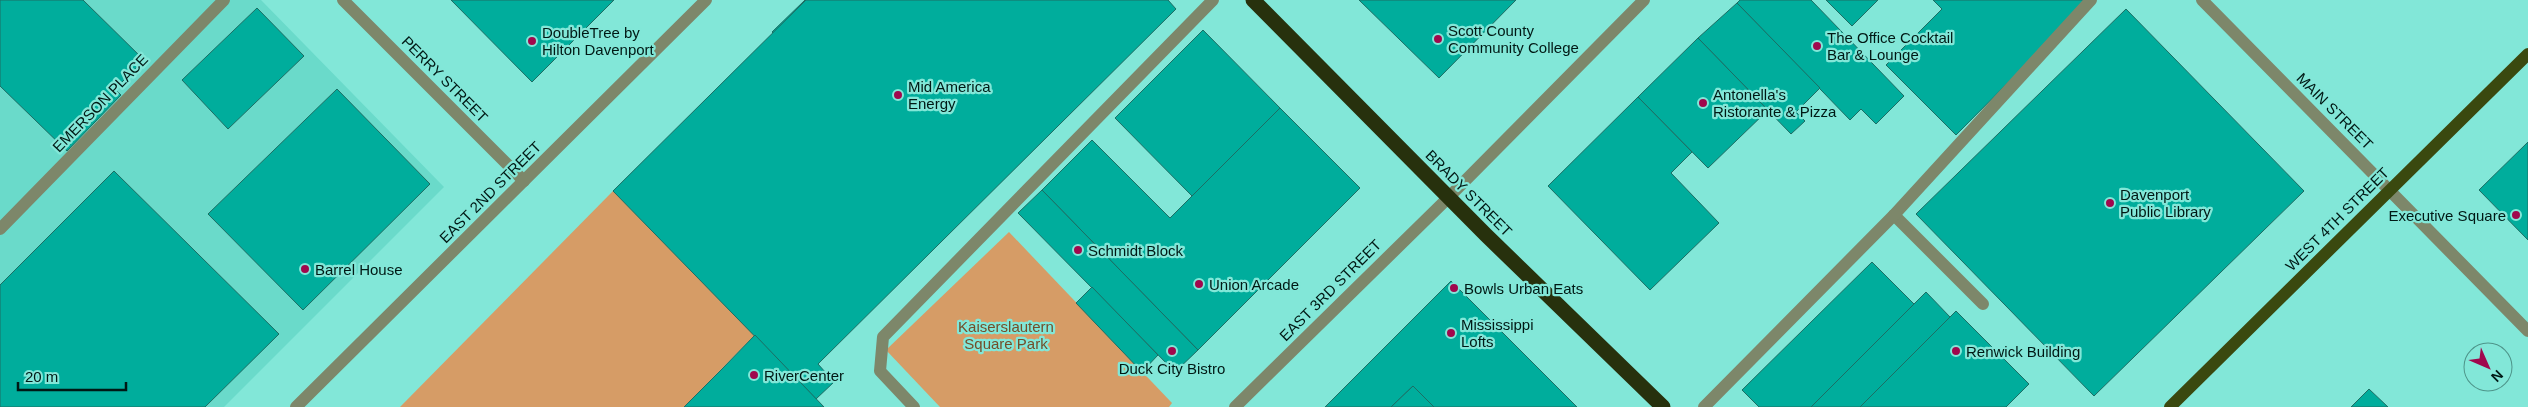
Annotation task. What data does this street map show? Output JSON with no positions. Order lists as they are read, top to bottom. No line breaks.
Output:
{"streets":{"highway":["BRADY STREET"],"main road":["WEST 4TH STREET"],"street":["PERRY STREET","EMERSON PLACE","MAIN STREET","EAST 2ND STREET","EAST 3RD STREET"]},"crossings":[["PERRY STREET","EAST 2ND STREET"],["MAIN STREET","WEST 4TH STREET"],["BRADY STREET","EAST 3RD STREET"]],"parks":["Kaiserslautern Square Park"],"places":["Scott County Community College","DoubleTree by Hilton Davenport","The Office Cocktail Bar & Lounge","Mid America Energy","Antonella's Ristorante & Pizza","Davenport Public Library","Executive Square","Schmidt Block","Barrel House","Union Arcade","Bowls Urban Eats","Mississippi Lofts","Duck City Bistro","Renwick Building","RiverCenter"],"scale_bar":"20 m","north":"bottom right"}
